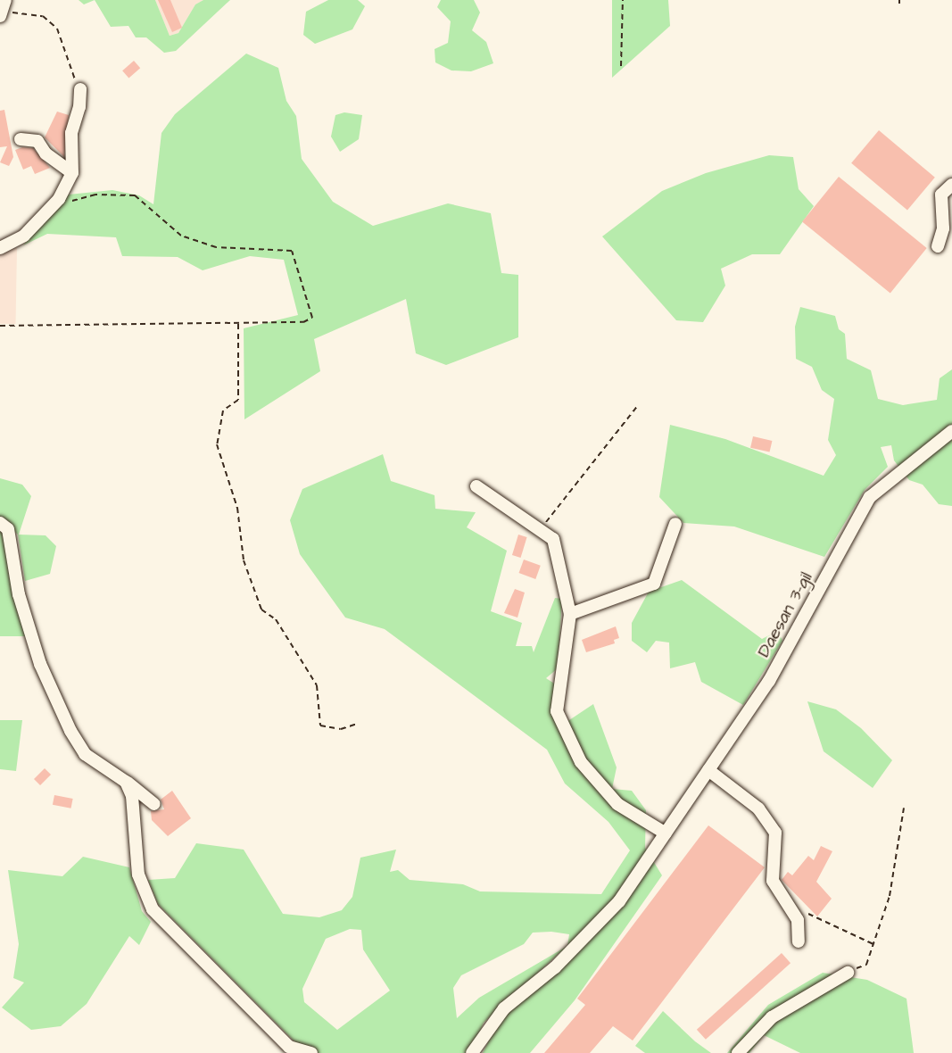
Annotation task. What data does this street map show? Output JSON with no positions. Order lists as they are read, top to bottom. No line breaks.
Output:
{"streets":{"street":["Daesan 3-gil"]}}
